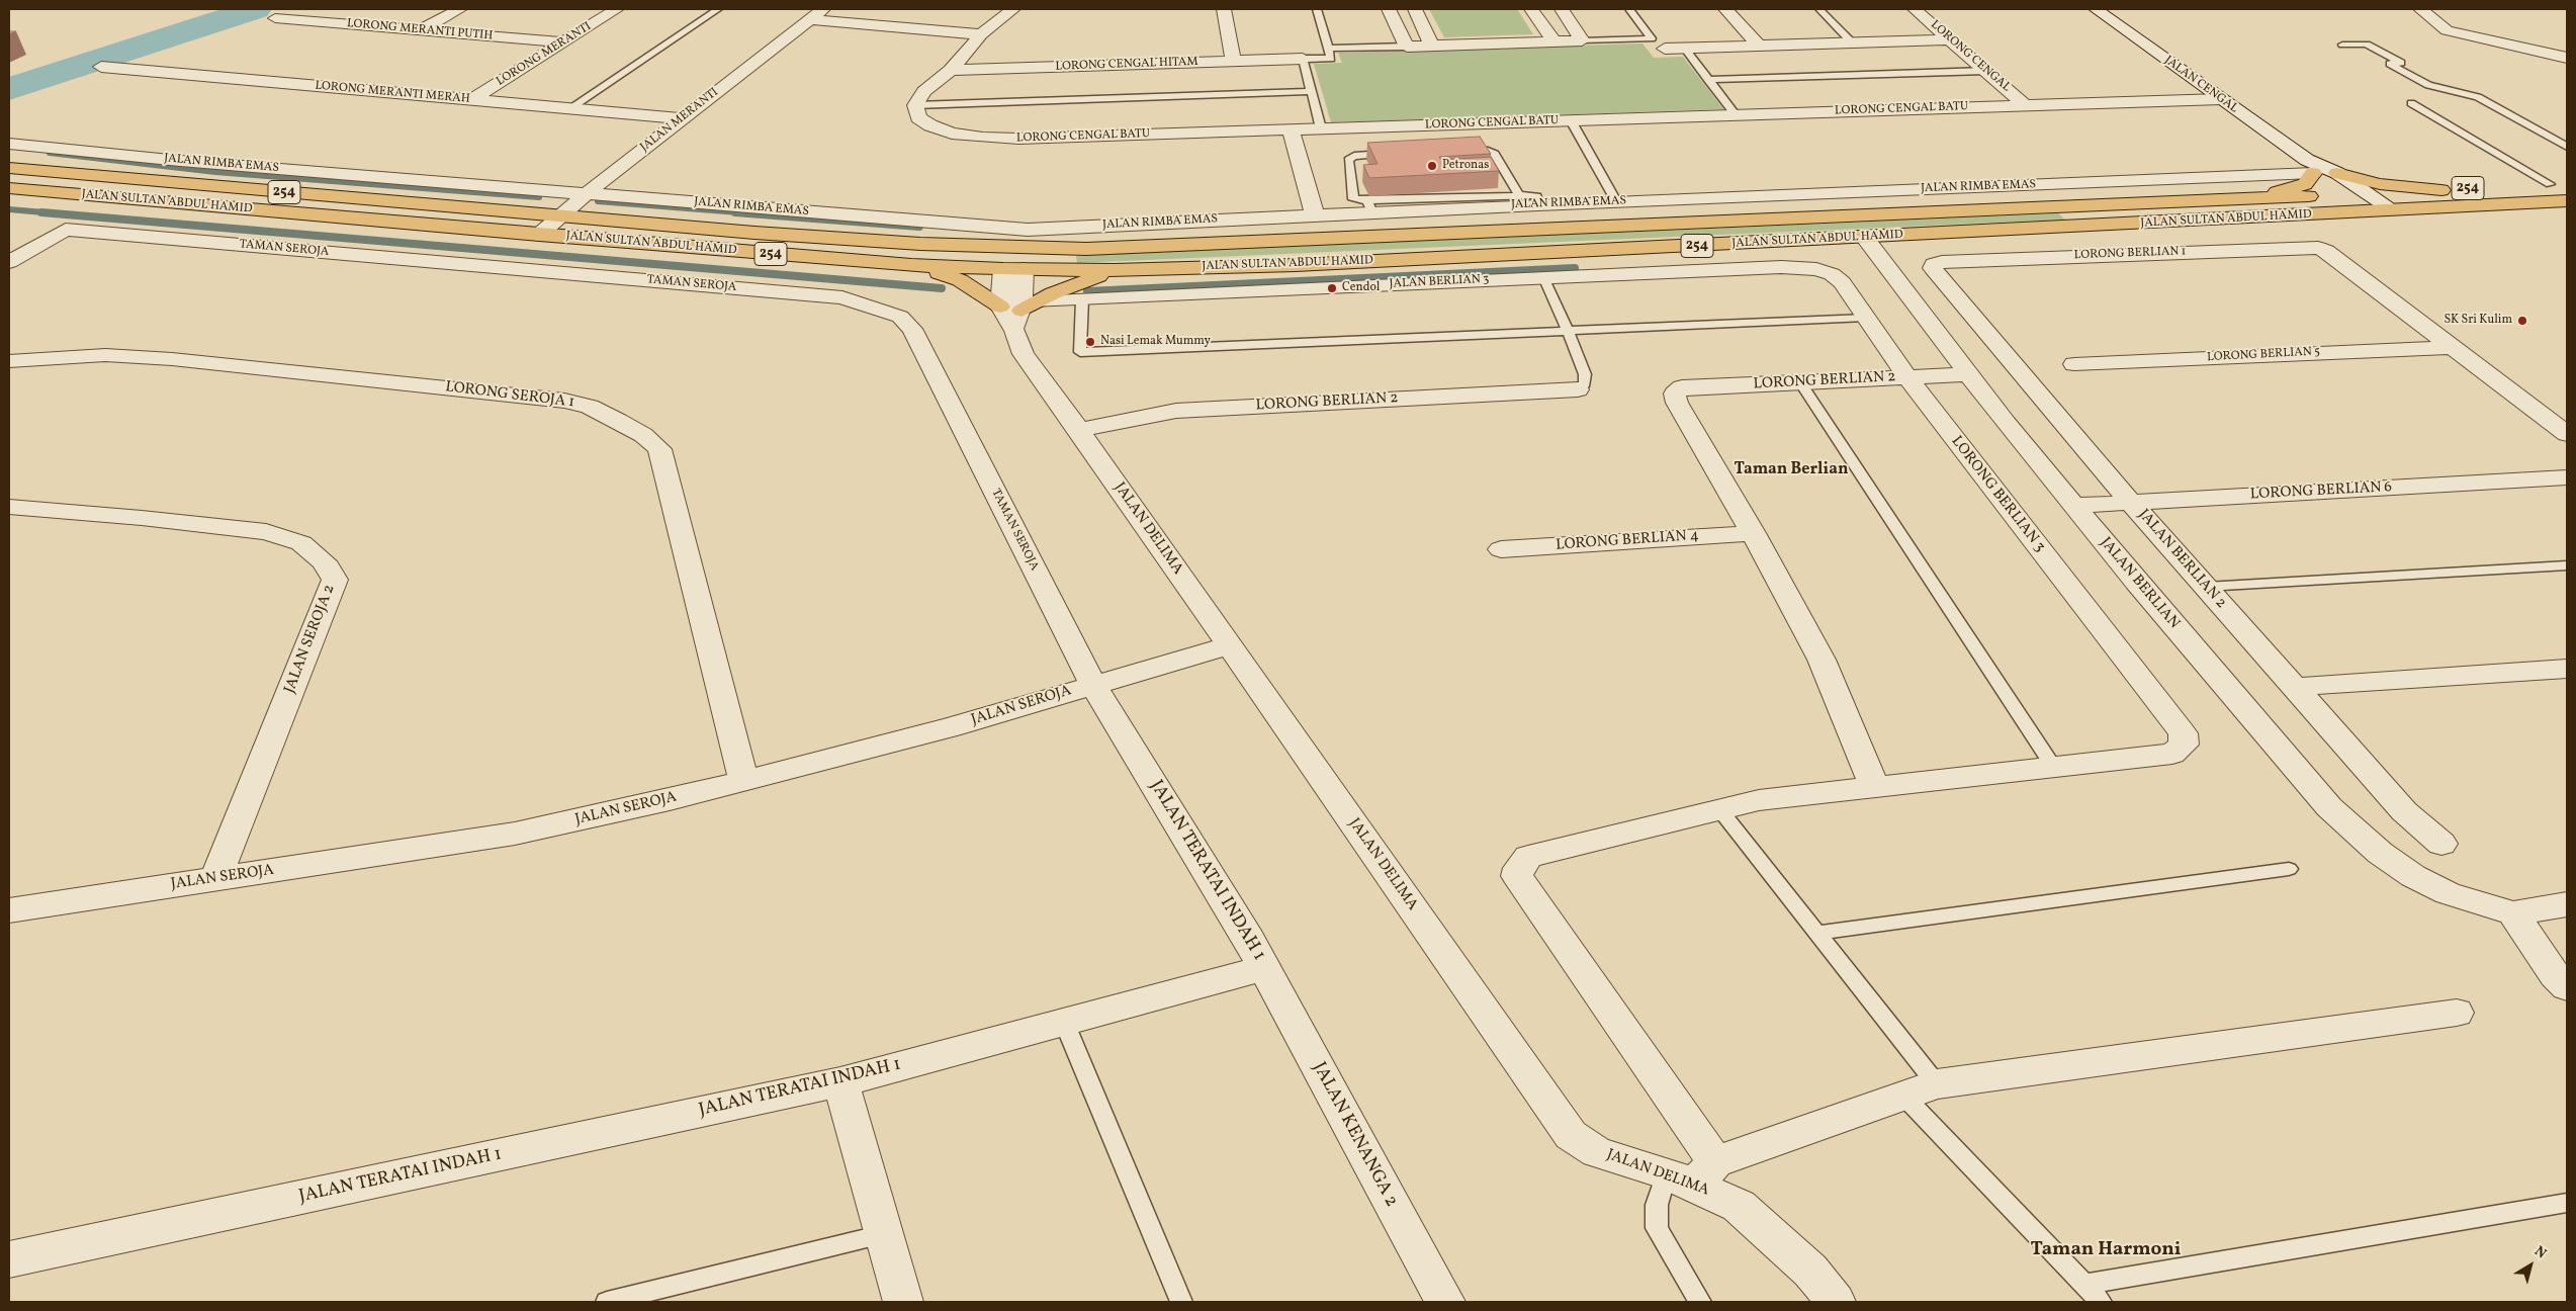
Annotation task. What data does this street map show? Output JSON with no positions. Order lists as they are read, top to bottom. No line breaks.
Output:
{"streets":{"main road":["254","JALAN SULTAN ABDUL HAMID"],"street":["LORONG MERANTI PUTIH","LORONG MERANTI","LORONG CENGAL","LORONG CENGAL HITAM","JALAN CENGAL","LORONG MERANTI MERAH","LORONG CENGAL BATU","JALAN MERANTI","JALAN RIMBA EMAS","TAMAN SEROJA","LORONG BERLIAN 1","JALAN BERLIAN 3","LORONG BERLIAN 5","LORONG BERLIAN 2","LORONG SEROJA 1","LORONG BERLIAN 6","LORONG BERLIAN 3","JALAN DELIMA","LORONG BERLIAN 4","JALAN BERLIAN 2","JALAN BERLIAN","JALAN SEROJA 2","JALAN SEROJA","JALAN TERATAI INDAH 1","JALAN KENANGA 2"]},"crossings":[["LORONG MERANTI PUTIH","LORONG MERANTI"],["LORONG MERANTI","LORONG MERANTI MERAH"],["LORONG CENGAL","LORONG CENGAL BATU"],["JALAN CENGAL","LORONG CENGAL BATU"],["JALAN CENGAL","JALAN RIMBA EMAS"],["JALAN CENGAL","JALAN SULTAN ABDUL HAMID"],["LORONG MERANTI MERAH","JALAN MERANTI"],["JALAN MERANTI","JALAN RIMBA EMAS"],["JALAN MERANTI","JALAN SULTAN ABDUL HAMID"],["JALAN SULTAN ABDUL HAMID","JALAN DELIMA"],["JALAN SULTAN ABDUL HAMID","JALAN BERLIAN"],["TAMAN SEROJA","JALAN SEROJA"],["TAMAN SEROJA","JALAN TERATAI INDAH 1"],["LORONG BERLIAN 1","LORONG BERLIAN 5"],["LORONG BERLIAN 1","JALAN BERLIAN 2"],["JALAN BERLIAN 3","LORONG BERLIAN 3"],["JALAN BERLIAN 3","JALAN DELIMA"],["LORONG BERLIAN 2","LORONG BERLIAN 3"],["LORONG BERLIAN 2","JALAN DELIMA"],["LORONG BERLIAN 2","LORONG BERLIAN 4"],["LORONG BERLIAN 2","JALAN BERLIAN"],["LORONG SEROJA 1","JALAN SEROJA"],["LORONG BERLIAN 6","JALAN BERLIAN 2"],["LORONG BERLIAN 6","JALAN BERLIAN"],["JALAN DELIMA","JALAN SEROJA"],["JALAN SEROJA 2","JALAN SEROJA"],["JALAN SEROJA","JALAN TERATAI INDAH 1"],["JALAN TERATAI INDAH 1","JALAN KENANGA 2"]],"districts":["Taman Berlian","Taman Harmoni"],"places":["Petronas","Cendol","SK Sri Kulim","Nasi Lemak Mummy"],"north":"top right"}
